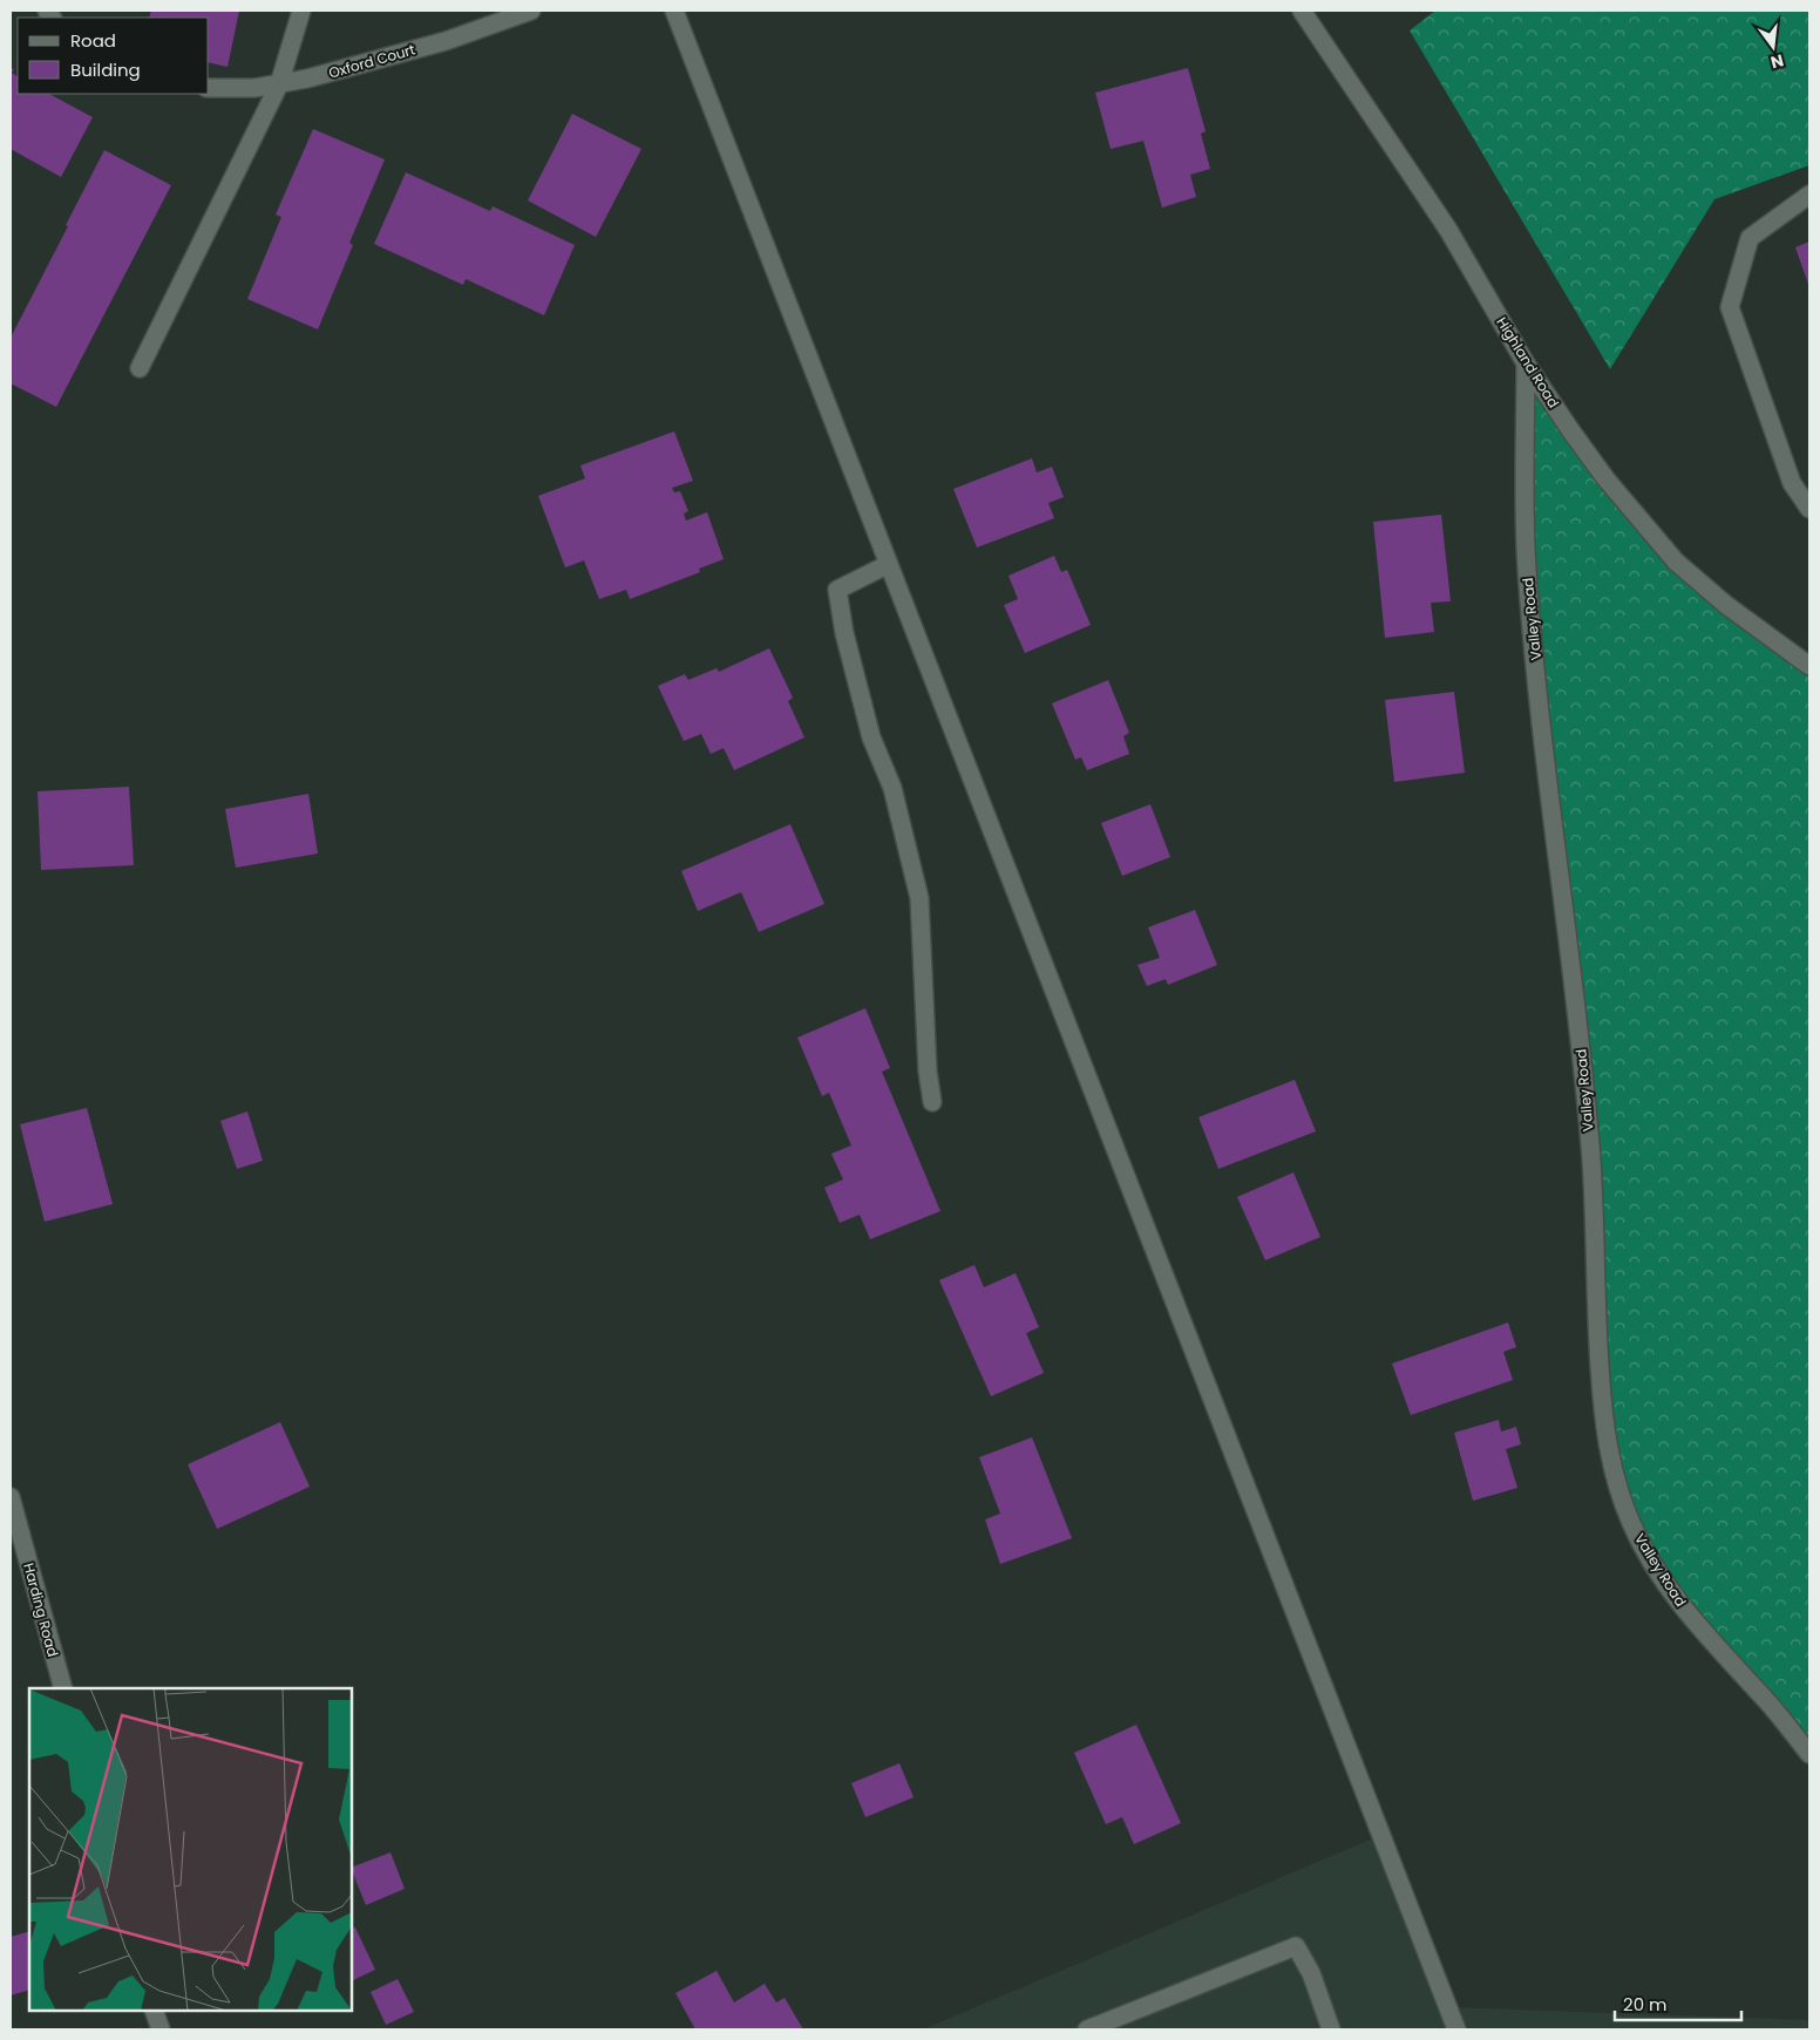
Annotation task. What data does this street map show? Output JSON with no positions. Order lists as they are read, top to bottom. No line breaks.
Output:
{"streets":{"street":["Oxford Court","Highland Road","Valley Road","Harding Road"]},"crossings":[["Highland Road","Valley Road"]],"legend":["Road","Building"],"scale_bar":"20 m","north":"bottom"}
